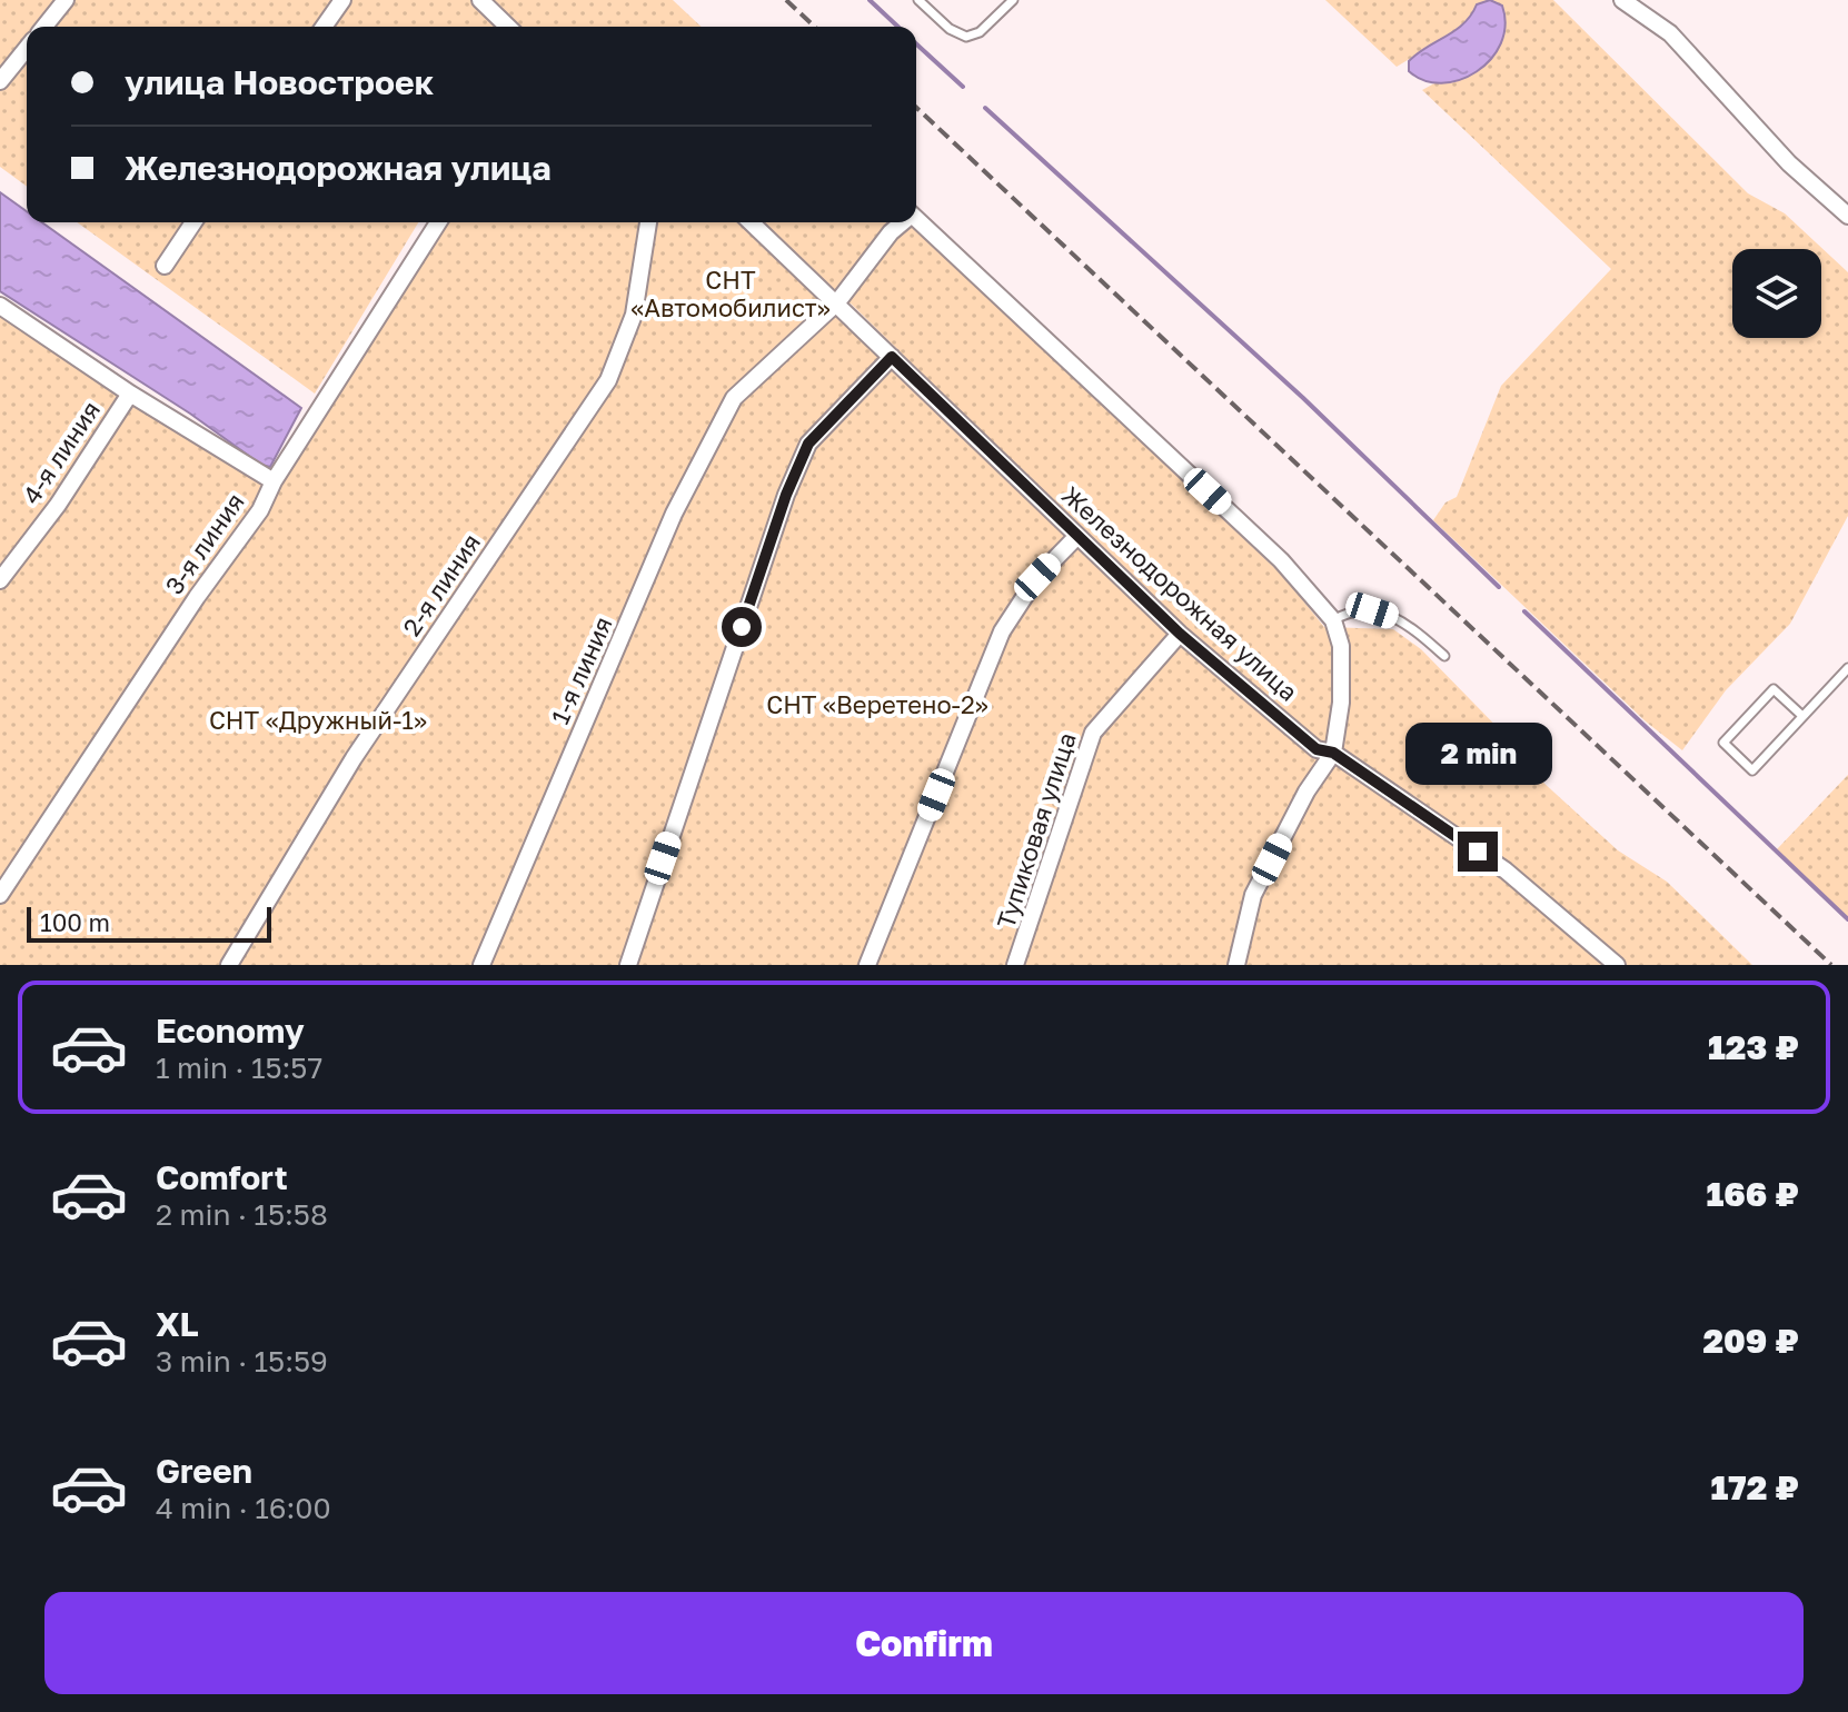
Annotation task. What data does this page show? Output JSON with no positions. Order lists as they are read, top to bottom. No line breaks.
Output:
{"streets":{"street":["4-я линия","3-я линия","2-я линия","Железнодорожная улица","1-я линия","Тупиковая улица"]},"crossings":[["Железнодорожная улица","1-я линия"],["Железнодорожная улица","Тупиковая улица"]],"parks":["СНТ «Автомобилист»","СНТ «Веретено-2»","СНТ «Дружный-1»"],"scale_bar":"100 m","page":{"banner":["улица Новостроек","Железнодорожная улица"],"bubble":"2 min","scale":"100 m","list":[{"name":"Economy","note":"1 min · 15:57","value":"123 ₽"},{"name":"Comfort","note":"2 min · 15:58","value":"166 ₽"},{"name":"XL","note":"3 min · 15:59","value":"209 ₽"},{"name":"Green","note":"4 min · 16:00","value":"172 ₽"}],"buttons":"Confirm"}}
